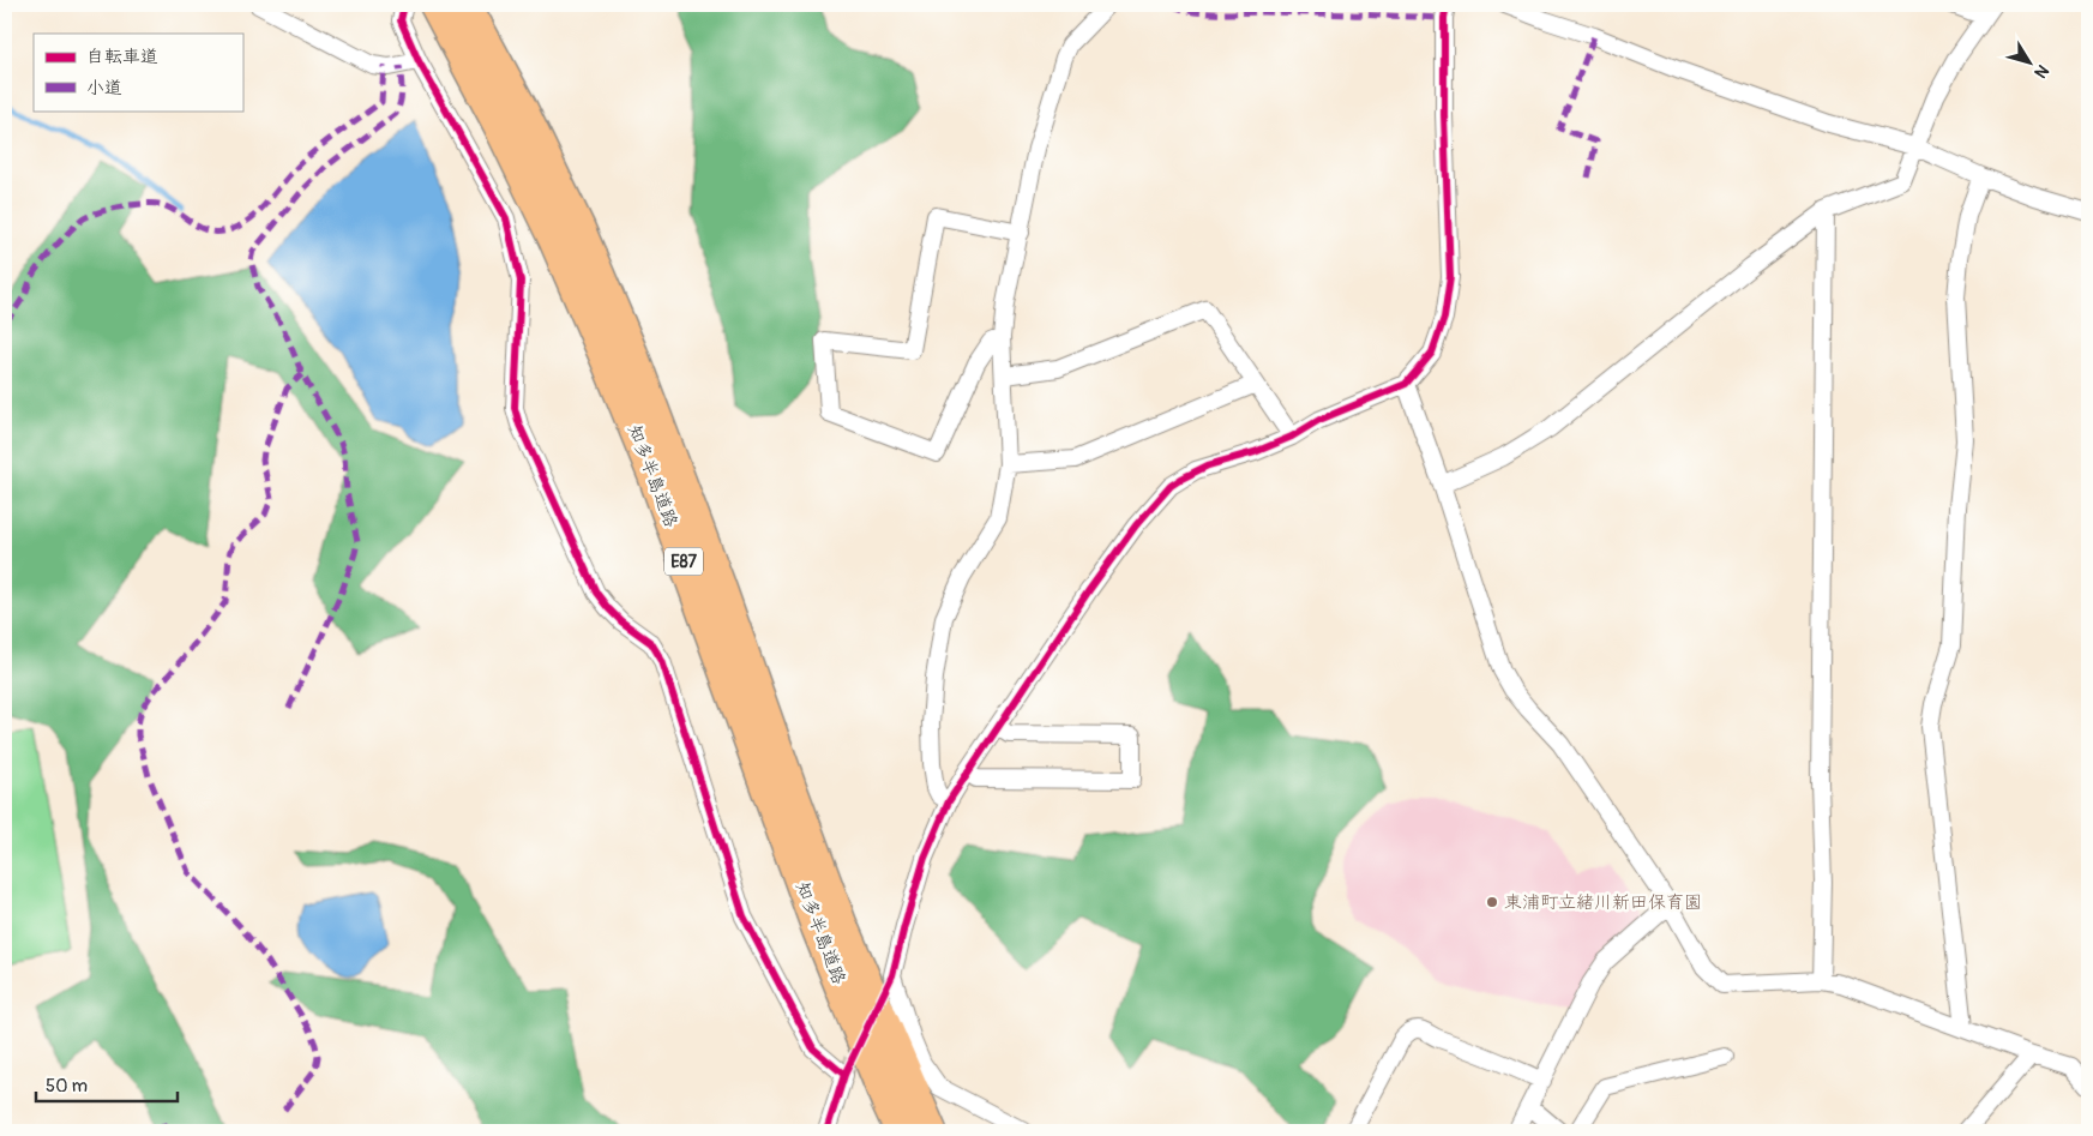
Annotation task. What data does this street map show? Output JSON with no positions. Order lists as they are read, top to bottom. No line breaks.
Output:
{"streets":{"highway":["知多半島道路","E87"]},"places":["東浦町立緒川新田保育園"],"legend":["自転車道","小道"],"scale_bar":"50 m","north":"bottom right"}
